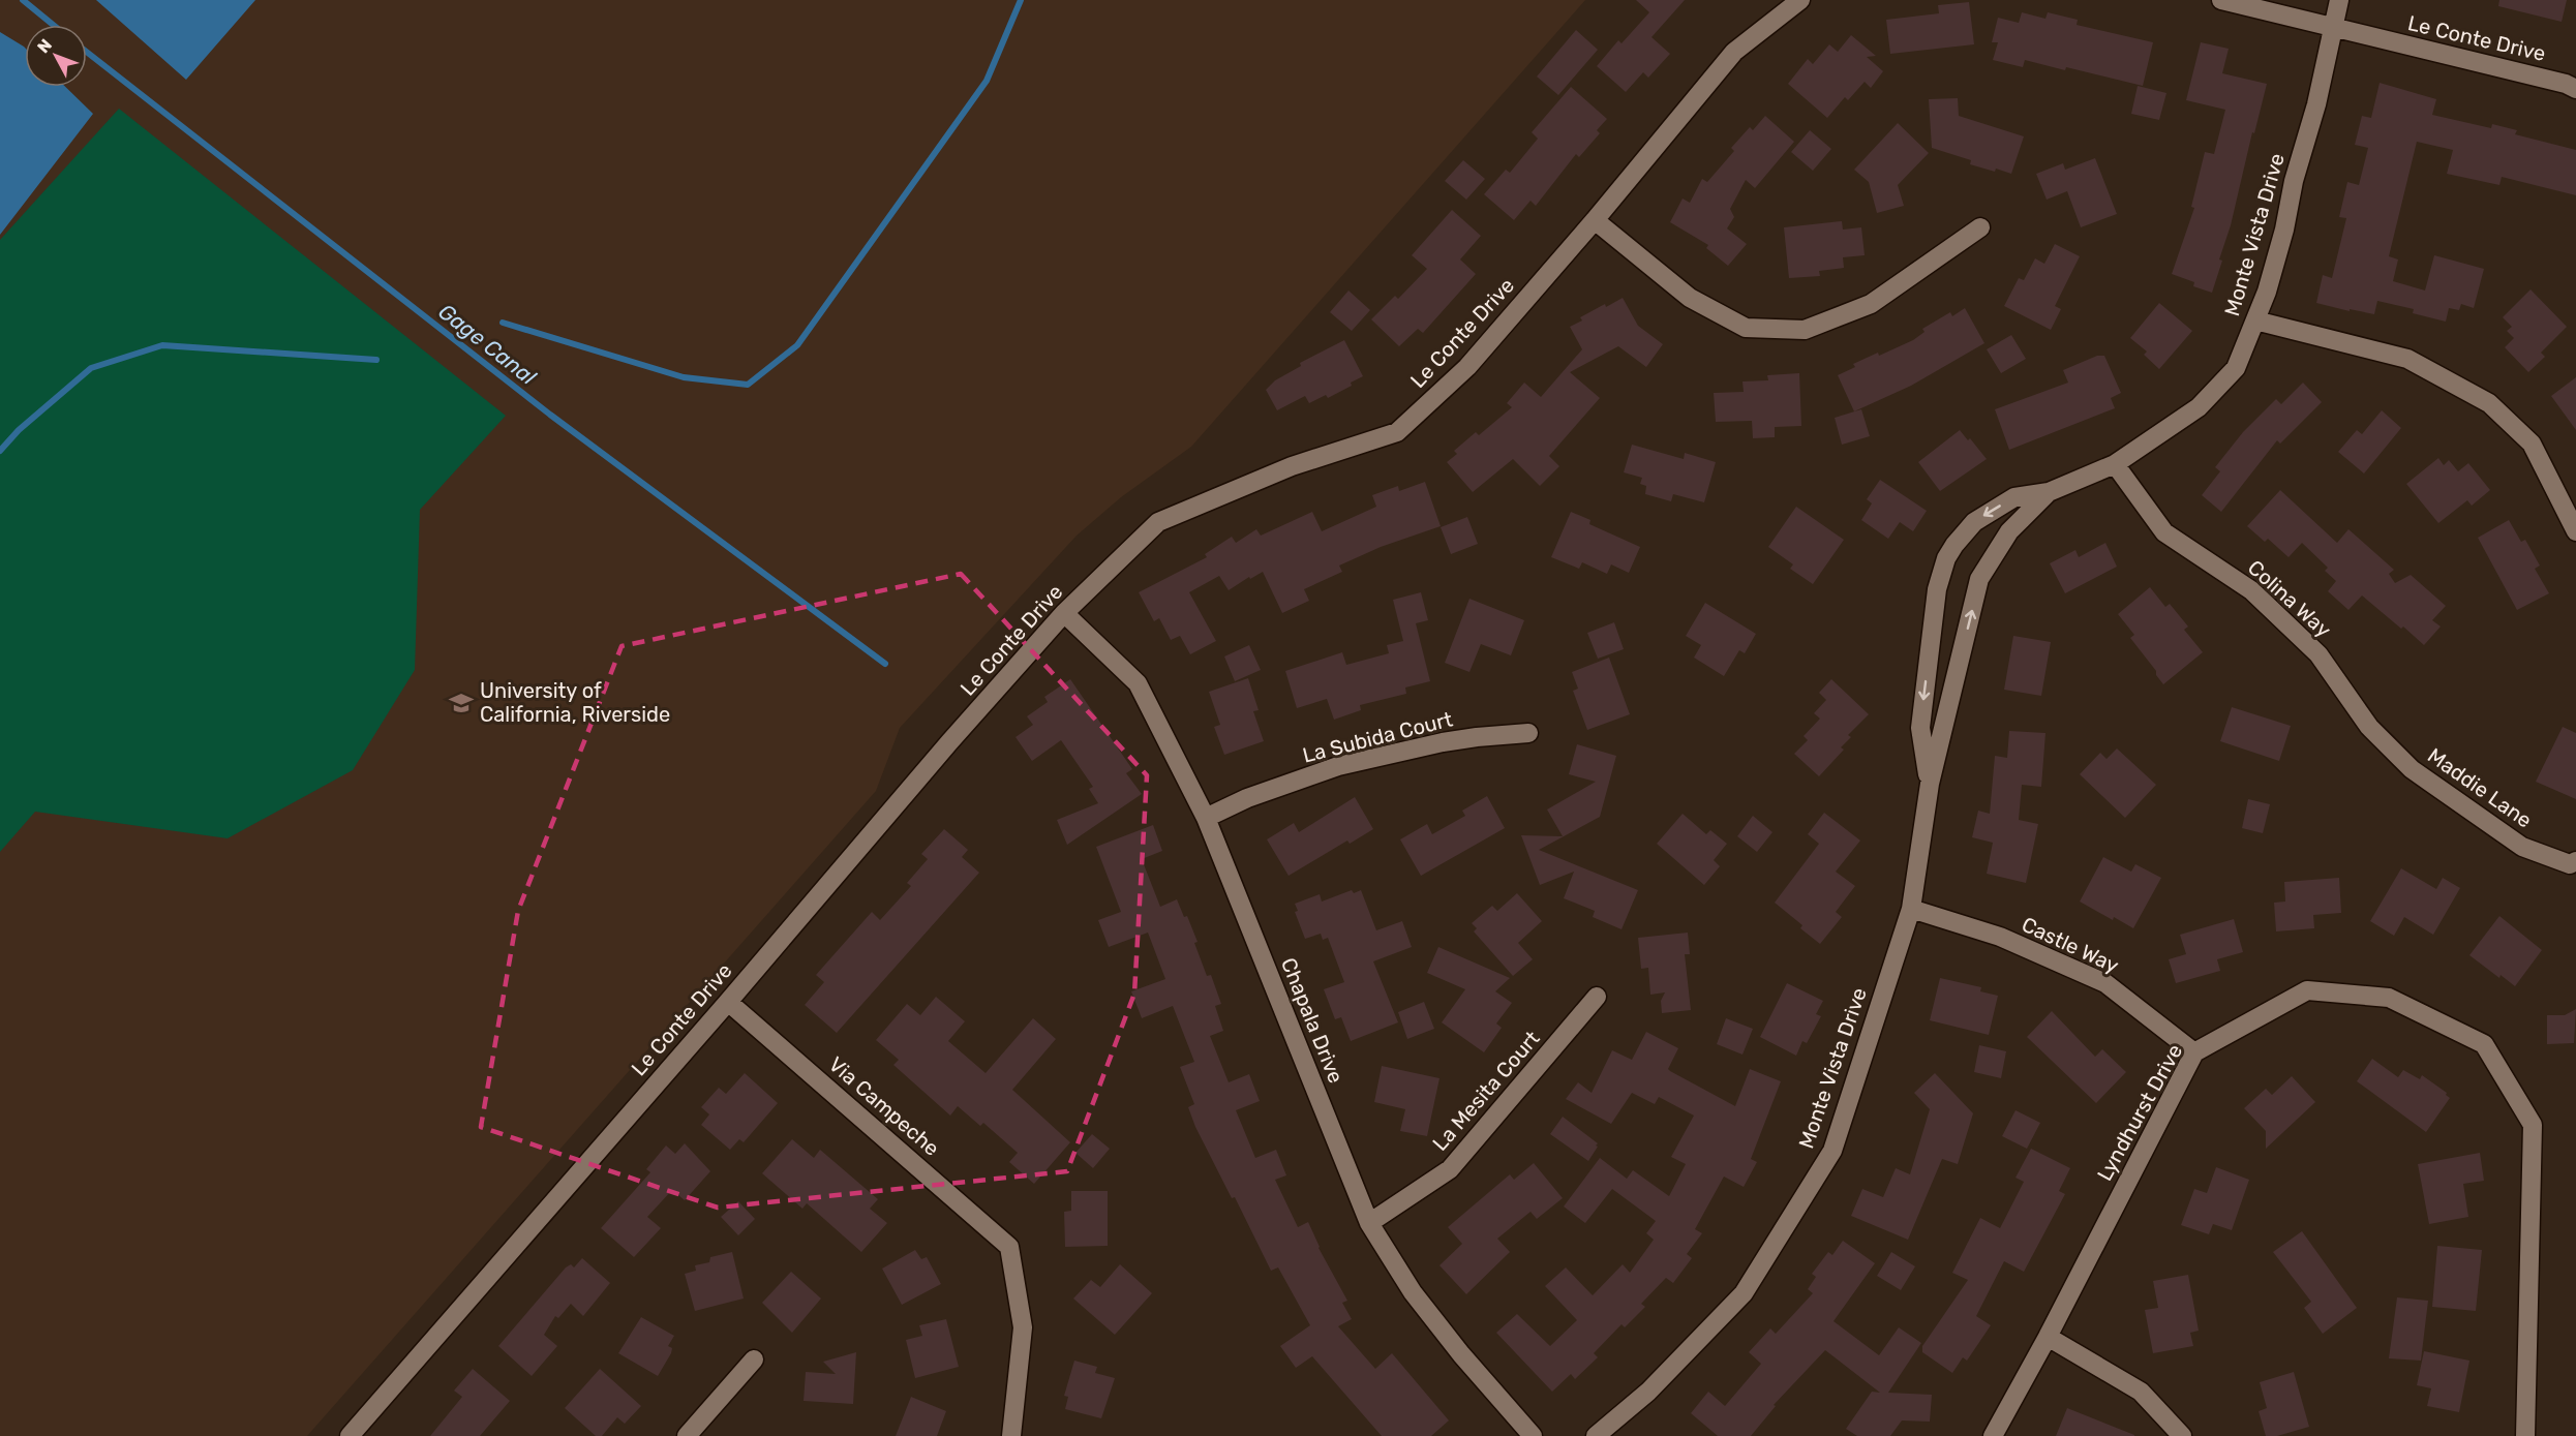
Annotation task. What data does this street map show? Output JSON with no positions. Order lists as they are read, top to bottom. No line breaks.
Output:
{"streets":{"street":["Le Conte Drive","Monte Vista Drive","Colina Way","La Subida Court","Maddie Lane","Castle Way","Chapala Drive","La Mesita Court","Via Campeche","Lyndhurst Drive"]},"crossings":[["Le Conte Drive","Monte Vista Drive"],["Le Conte Drive","Chapala Drive"],["Le Conte Drive","Via Campeche"],["Monte Vista Drive","Colina Way"],["Monte Vista Drive","Castle Way"],["Colina Way","Maddie Lane"],["La Subida Court","Chapala Drive"],["Castle Way","Lyndhurst Drive"],["Chapala Drive","La Mesita Court"]],"water":["Gage Canal"],"places":{"school or university":["University of California, Riverside"]},"north":"top left"}
